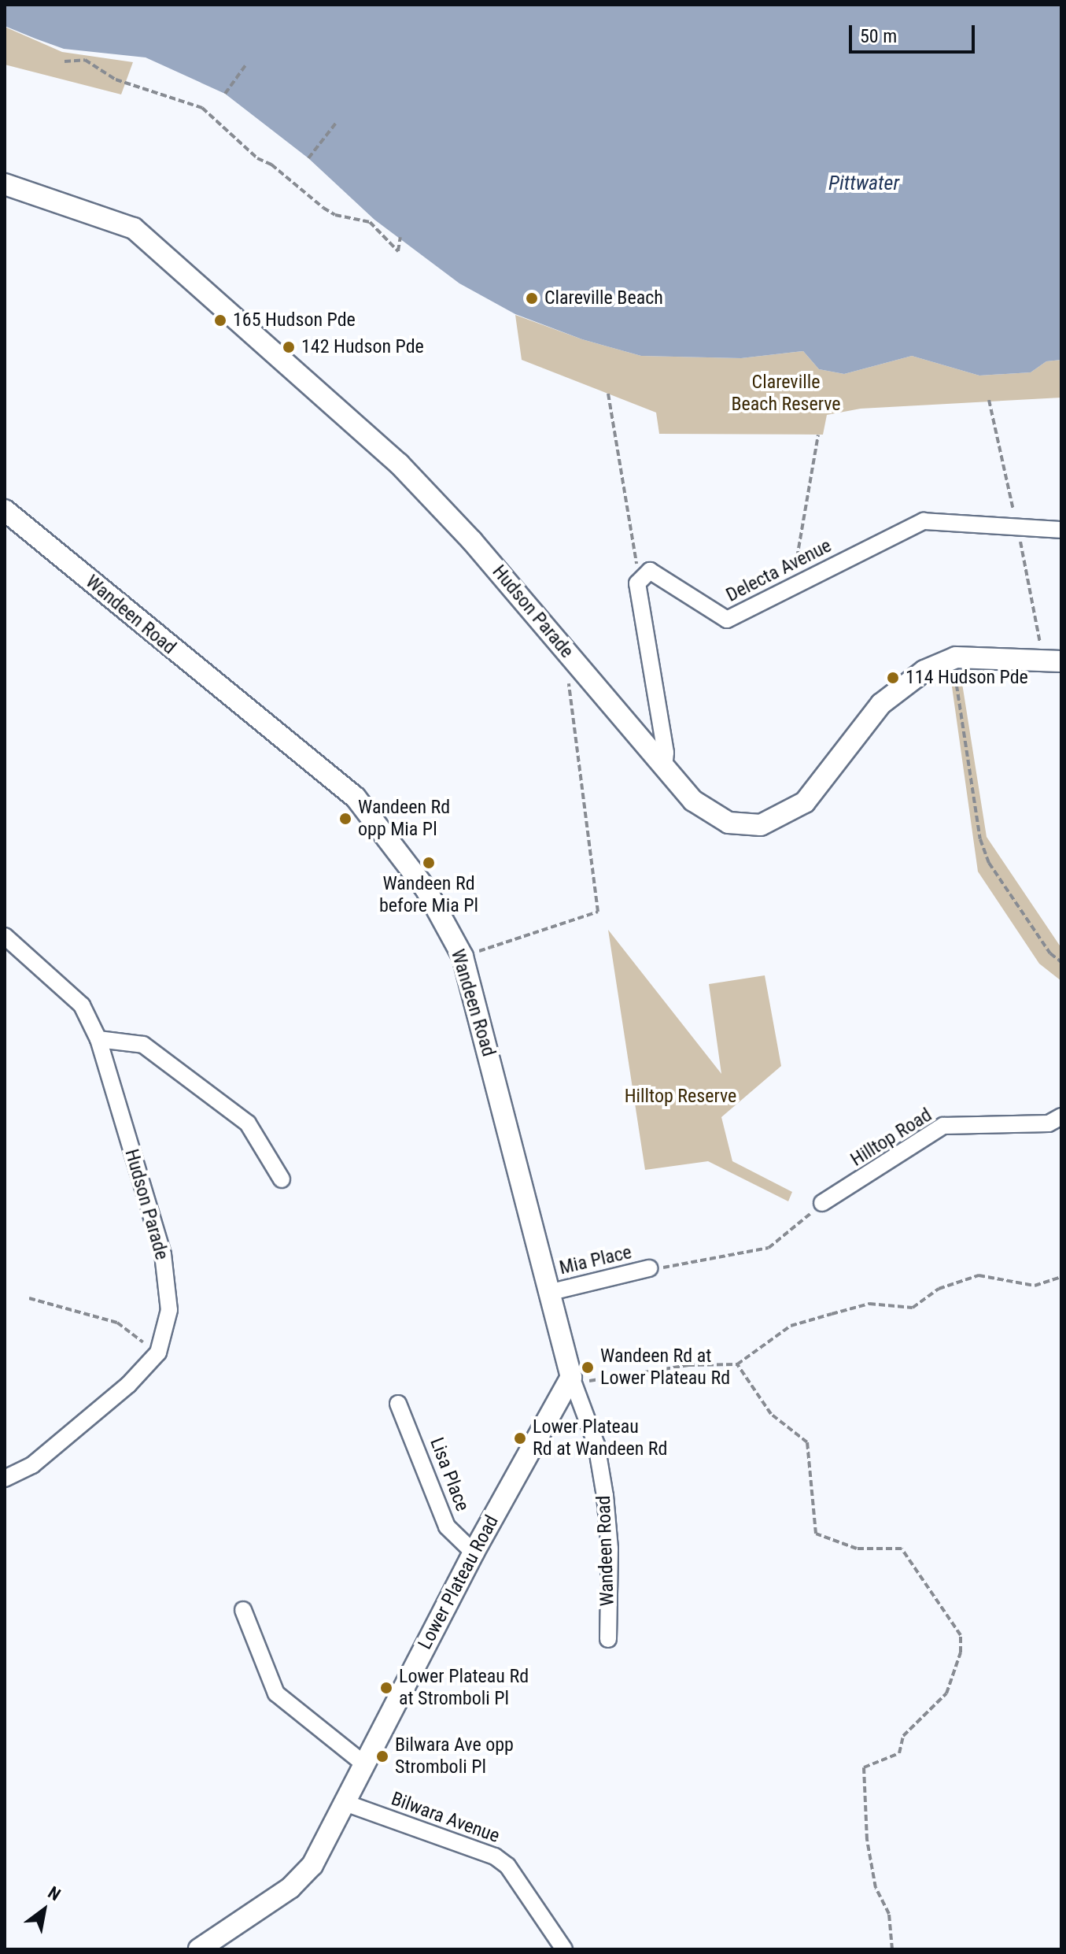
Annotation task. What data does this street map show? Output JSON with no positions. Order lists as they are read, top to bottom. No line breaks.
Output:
{"streets":{"street":["Delecta Avenue","Hudson Parade","Wandeen Road","Hilltop Road","Mia Place","Lisa Place","Lower Plateau Road","Bilwara Avenue"]},"crossings":[["Wandeen Road","Mia Place"],["Wandeen Road","Lower Plateau Road"],["Lisa Place","Lower Plateau Road"],["Lower Plateau Road","Bilwara Avenue"]],"water":["Pittwater"],"parks":["Clareville Beach Reserve","Hilltop Reserve"],"places":["Clareville Beach","165 Hudson Pde","142 Hudson Pde","114 Hudson Pde","Wandeen Rd opp Mia Pl","Wandeen Rd before Mia Pl","Wandeen Rd at Lower Plateau Rd","Lower Plateau Rd at Wandeen Rd","Lower Plateau Rd at Stromboli Pl","Bilwara Ave opp Stromboli Pl"],"scale_bar":"50 m","north":"top right"}
